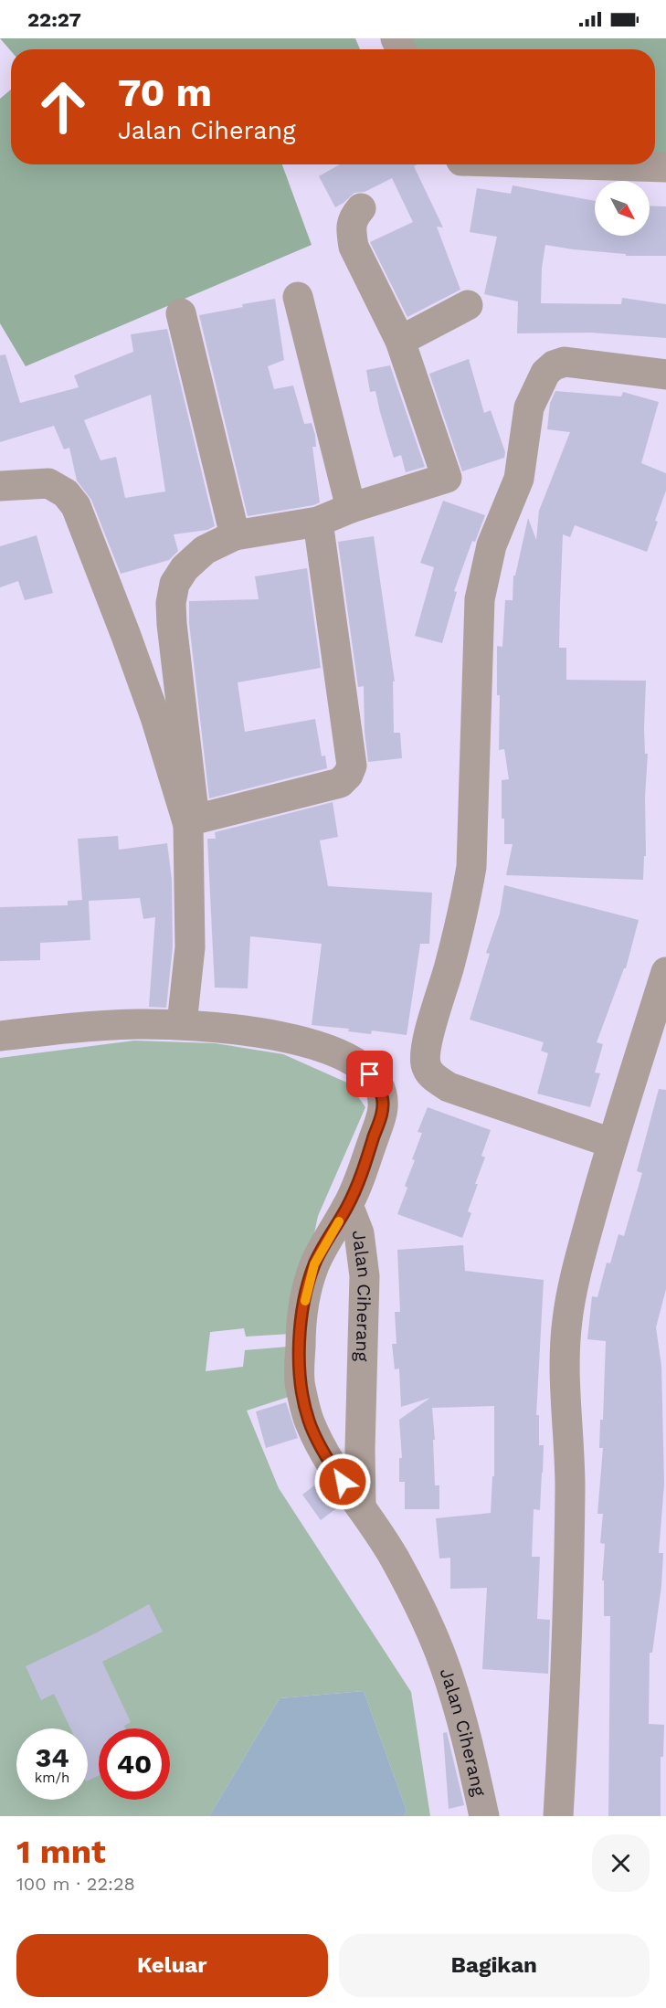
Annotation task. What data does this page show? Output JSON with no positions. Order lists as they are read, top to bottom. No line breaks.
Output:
{"streets":{"street":["Jalan Ciherang"]},"north":"bottom right","page":{"status":"22:27","turn":["70 m","Jalan Ciherang"],"speed":"34 km/h","limit":"40","heading":["1 mnt","100 m · 22:28"],"buttons":["Keluar","Bagikan"]}}
